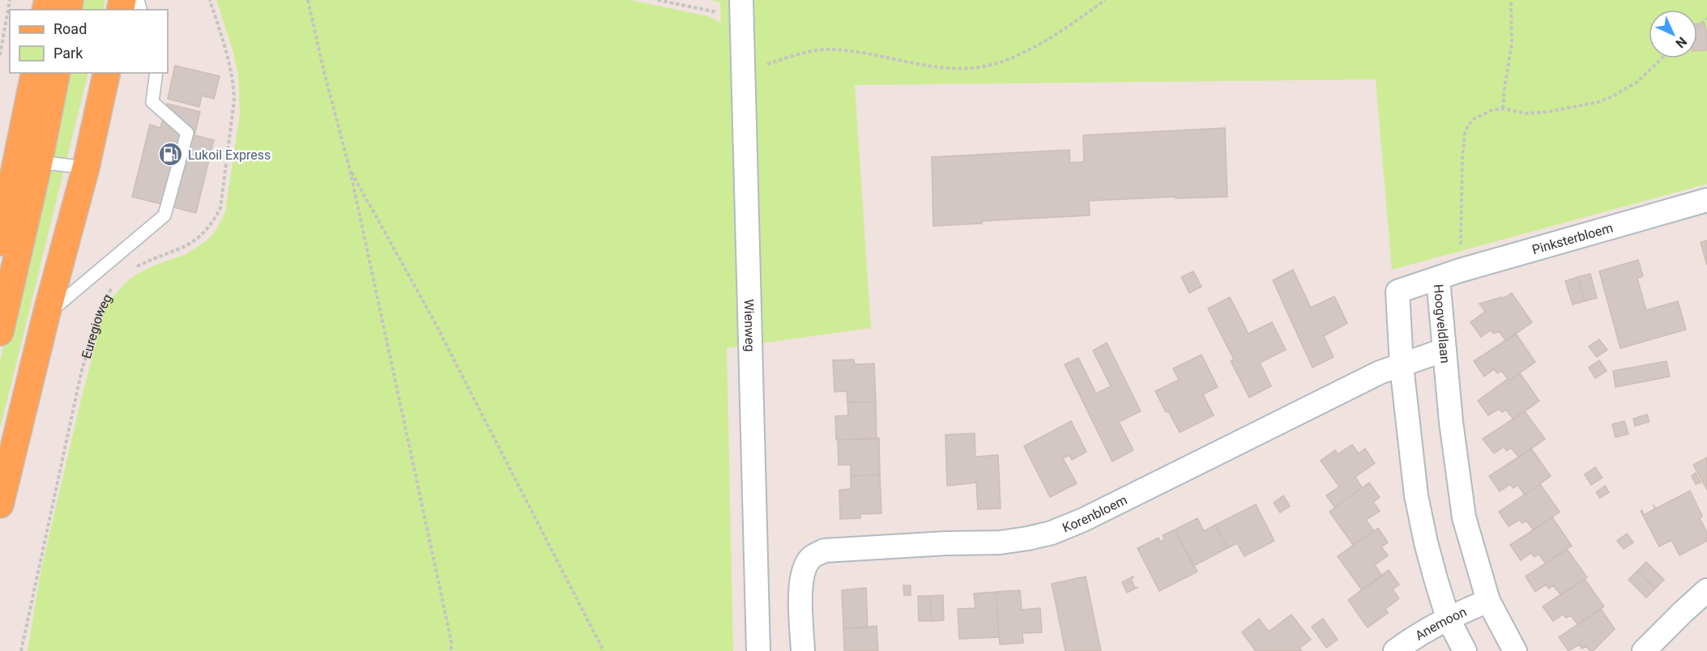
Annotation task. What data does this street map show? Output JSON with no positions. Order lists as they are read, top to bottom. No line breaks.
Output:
{"streets":{"street":["Pinksterbloem","Hoogveldlaan","Wienweg","Korenbloem","Anemoon"],"lane":["Euregioweg"]},"crossings":[["Pinksterbloem","Hoogveldlaan"],["Hoogveldlaan","Korenbloem"],["Hoogveldlaan","Anemoon"]],"places":{"fuel station":["Lukoil Express"]},"legend":["Road","Park"],"north":"bottom right"}
